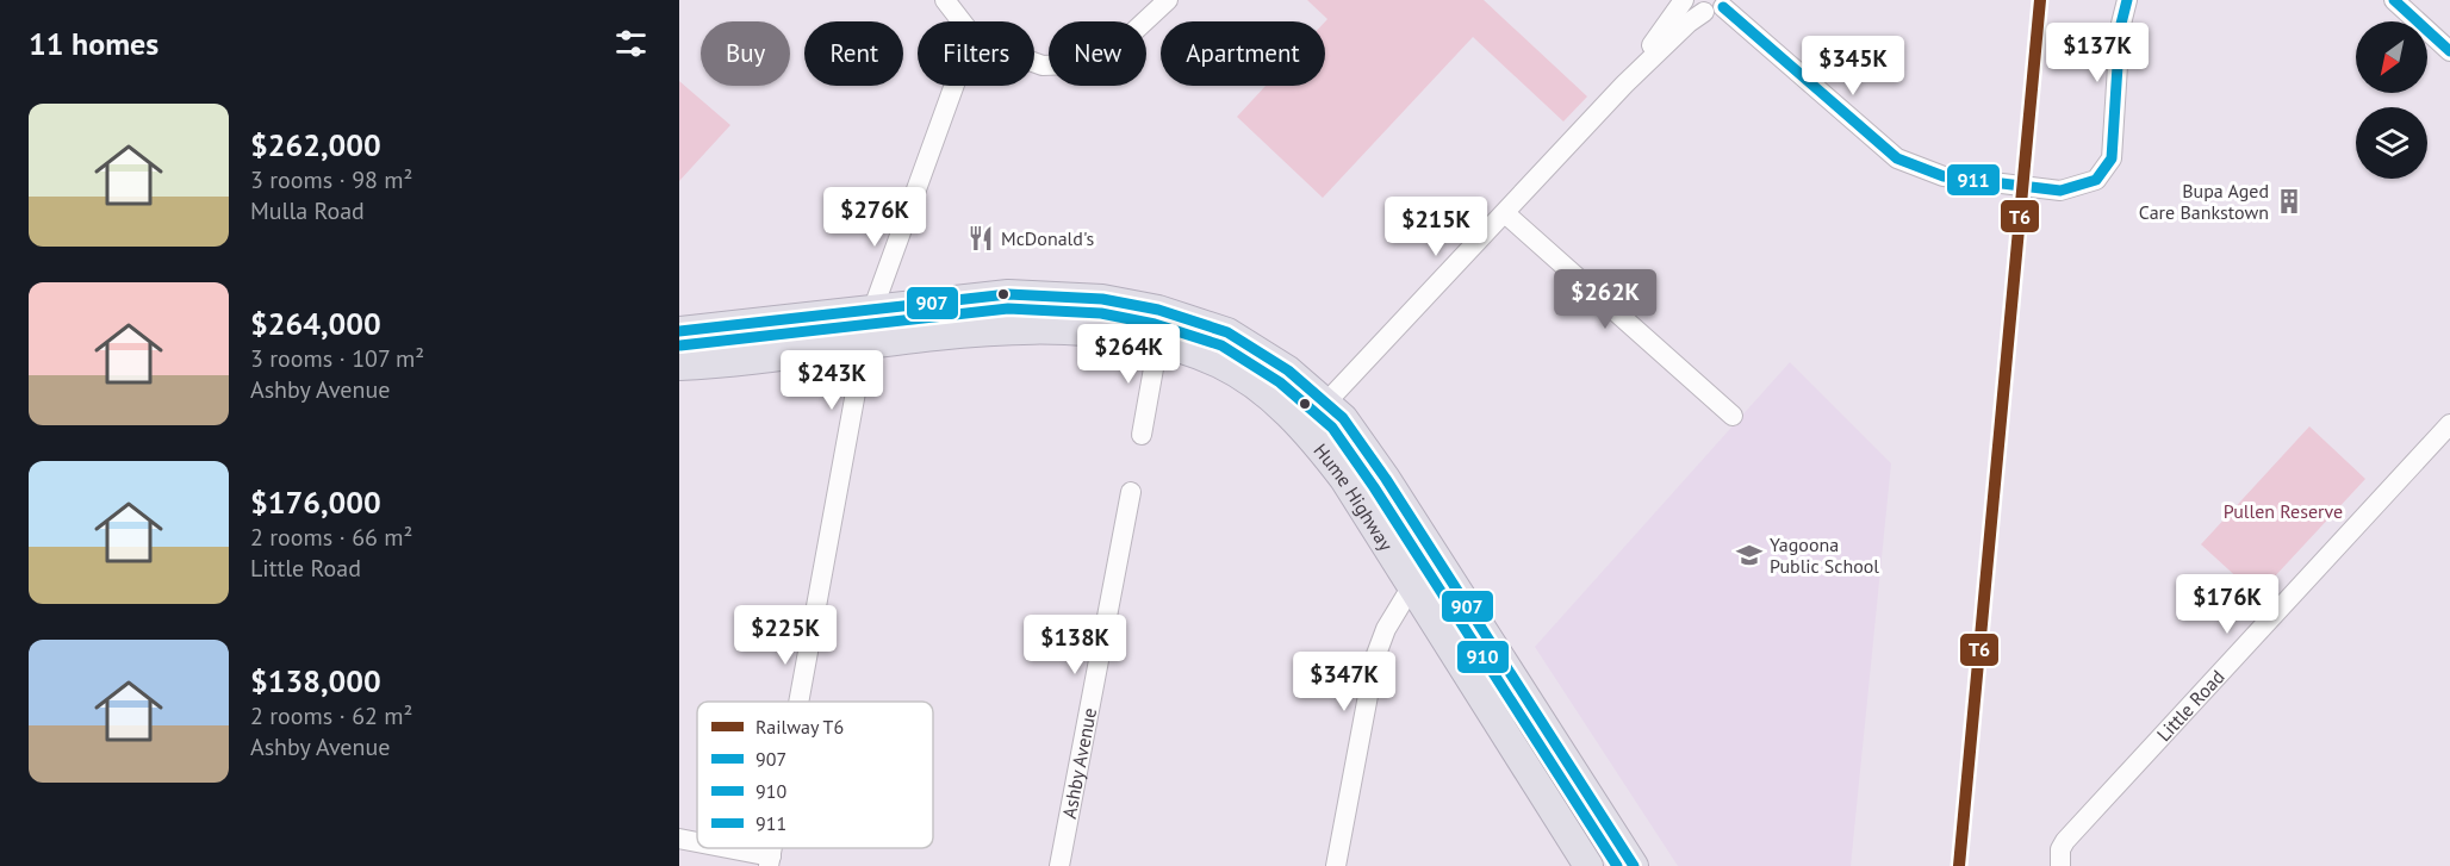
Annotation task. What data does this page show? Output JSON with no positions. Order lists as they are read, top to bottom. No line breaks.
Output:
{"streets":{"highway":["Hume Highway"],"street":["Little Road","Ashby Avenue"]},"parks":["Pullen Reserve"],"places":{"building":["Bupa Aged Care Bankstown"],"restaurant":["McDonald's"],"school or university":["Yagoona Public School"]},"lines":["rail line T6","transit line 911","transit line 907","transit line 910"],"legend":["Railway T6","907","910","911"],"north":"bottom left","page":{"heading":"11 homes","chip":["Buy","Rent","Filters","New","Apartment"],"price":["$137K","$345K","$276K","$215K","$262K","$264K","$243K","$176K","$225K","$138K","$347K"],"list":[{"name":"$262,000","note":"3 rooms · 98 m² · Mulla Road"},{"name":"$264,000","note":"3 rooms · 107 m² · Ashby Avenue"},{"name":"$176,000","note":"2 rooms · 66 m² · Little Road"},{"name":"$138,000","note":"2 rooms · 62 m² · Ashby Avenue"}]}}
